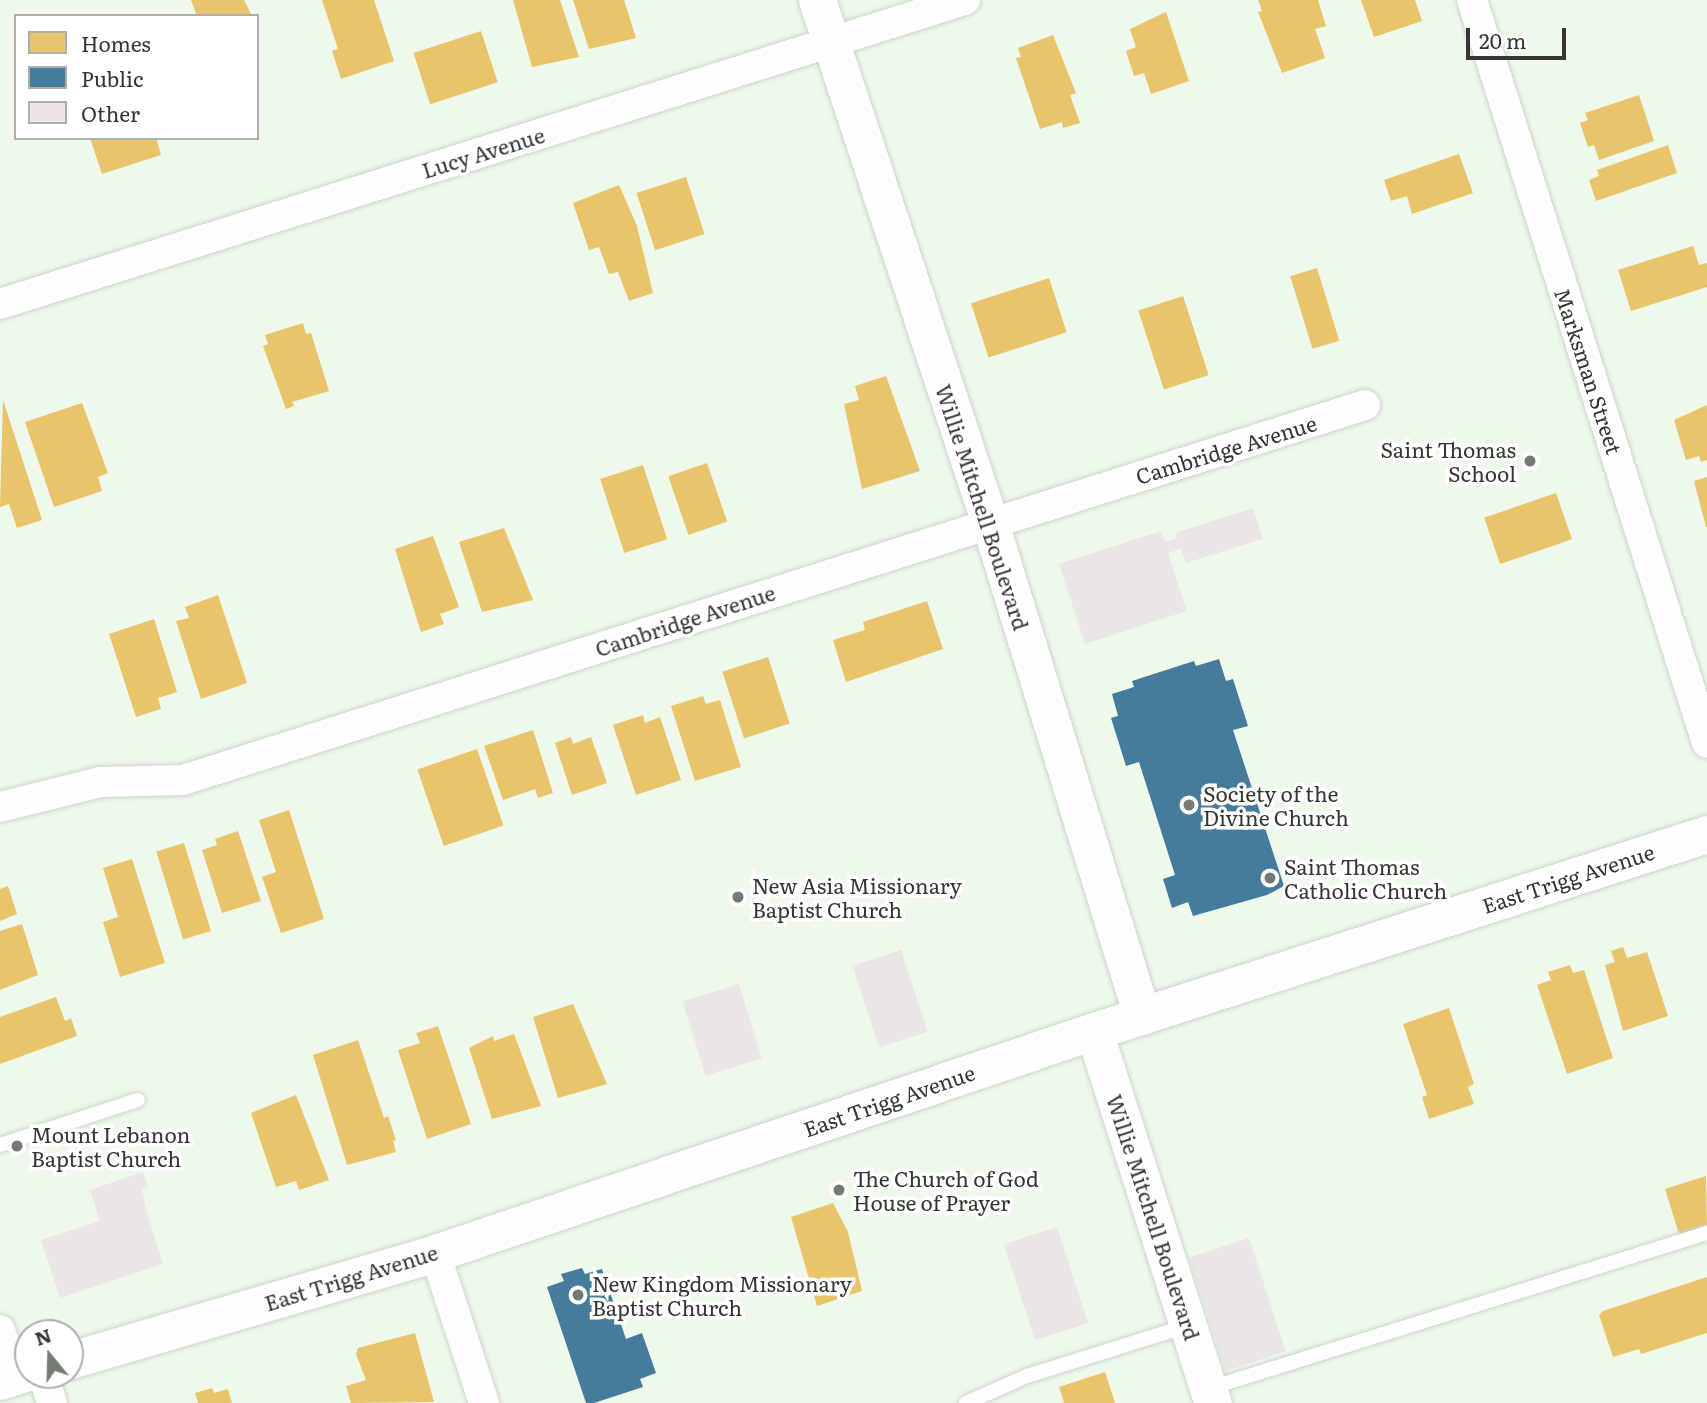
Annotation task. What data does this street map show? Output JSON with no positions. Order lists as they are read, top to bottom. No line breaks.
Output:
{"streets":{"street":["Lucy Avenue","Marksman Street","Cambridge Avenue","Willie Mitchell Boulevard","East Trigg Avenue"]},"crossings":[["Lucy Avenue","Willie Mitchell Boulevard"],["Cambridge Avenue","Willie Mitchell Boulevard"],["Willie Mitchell Boulevard","East Trigg Avenue"]],"places":["Saint Thomas School","Society of the Divine Church","Saint Thomas Catholic Church","New Asia Missionary Baptist Church","Mount Lebanon Baptist Church","The Church of God House of Prayer","New Kingdom Missionary Baptist Church"],"legend":["Homes","Public","Other"],"scale_bar":"20 m","north":"top"}
